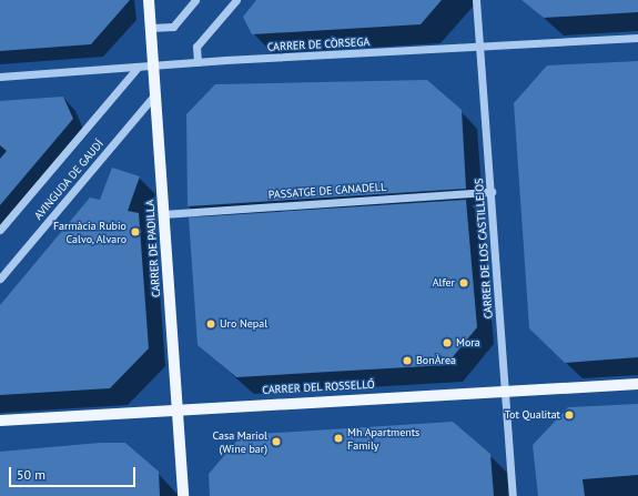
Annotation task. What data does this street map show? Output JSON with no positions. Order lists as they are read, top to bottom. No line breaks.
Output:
{"streets":{"main road":["CARRER DE PADILLA","CARRER DEL ROSSELLÓ"],"street":["CARRER DE CÒRSEGA","AVINGUDA DE GAUDÍ","PASSATGE DE CANADELL","CARRER DE LOS CASTILLEJOS"]},"crossings":[["CARRER DE CÒRSEGA","AVINGUDA DE GAUDÍ"],["CARRER DE CÒRSEGA","CARRER DE PADILLA"],["CARRER DE CÒRSEGA","CARRER DE LOS CASTILLEJOS"],["AVINGUDA DE GAUDÍ","CARRER DE PADILLA"],["PASSATGE DE CANADELL","CARRER DE PADILLA"],["PASSATGE DE CANADELL","CARRER DE LOS CASTILLEJOS"],["CARRER DE PADILLA","CARRER DEL ROSSELLÓ"],["CARRER DE LOS CASTILLEJOS","CARRER DEL ROSSELLÓ"]],"places":["Farmàcia Rubio Calvo, Alvaro","Alfer","Uro Nepal","Mora","BonÀrea","Tot Qualitat","Mh Apartments Family","Casa Mariol (Wine bar)"],"scale_bar":"50 m"}
